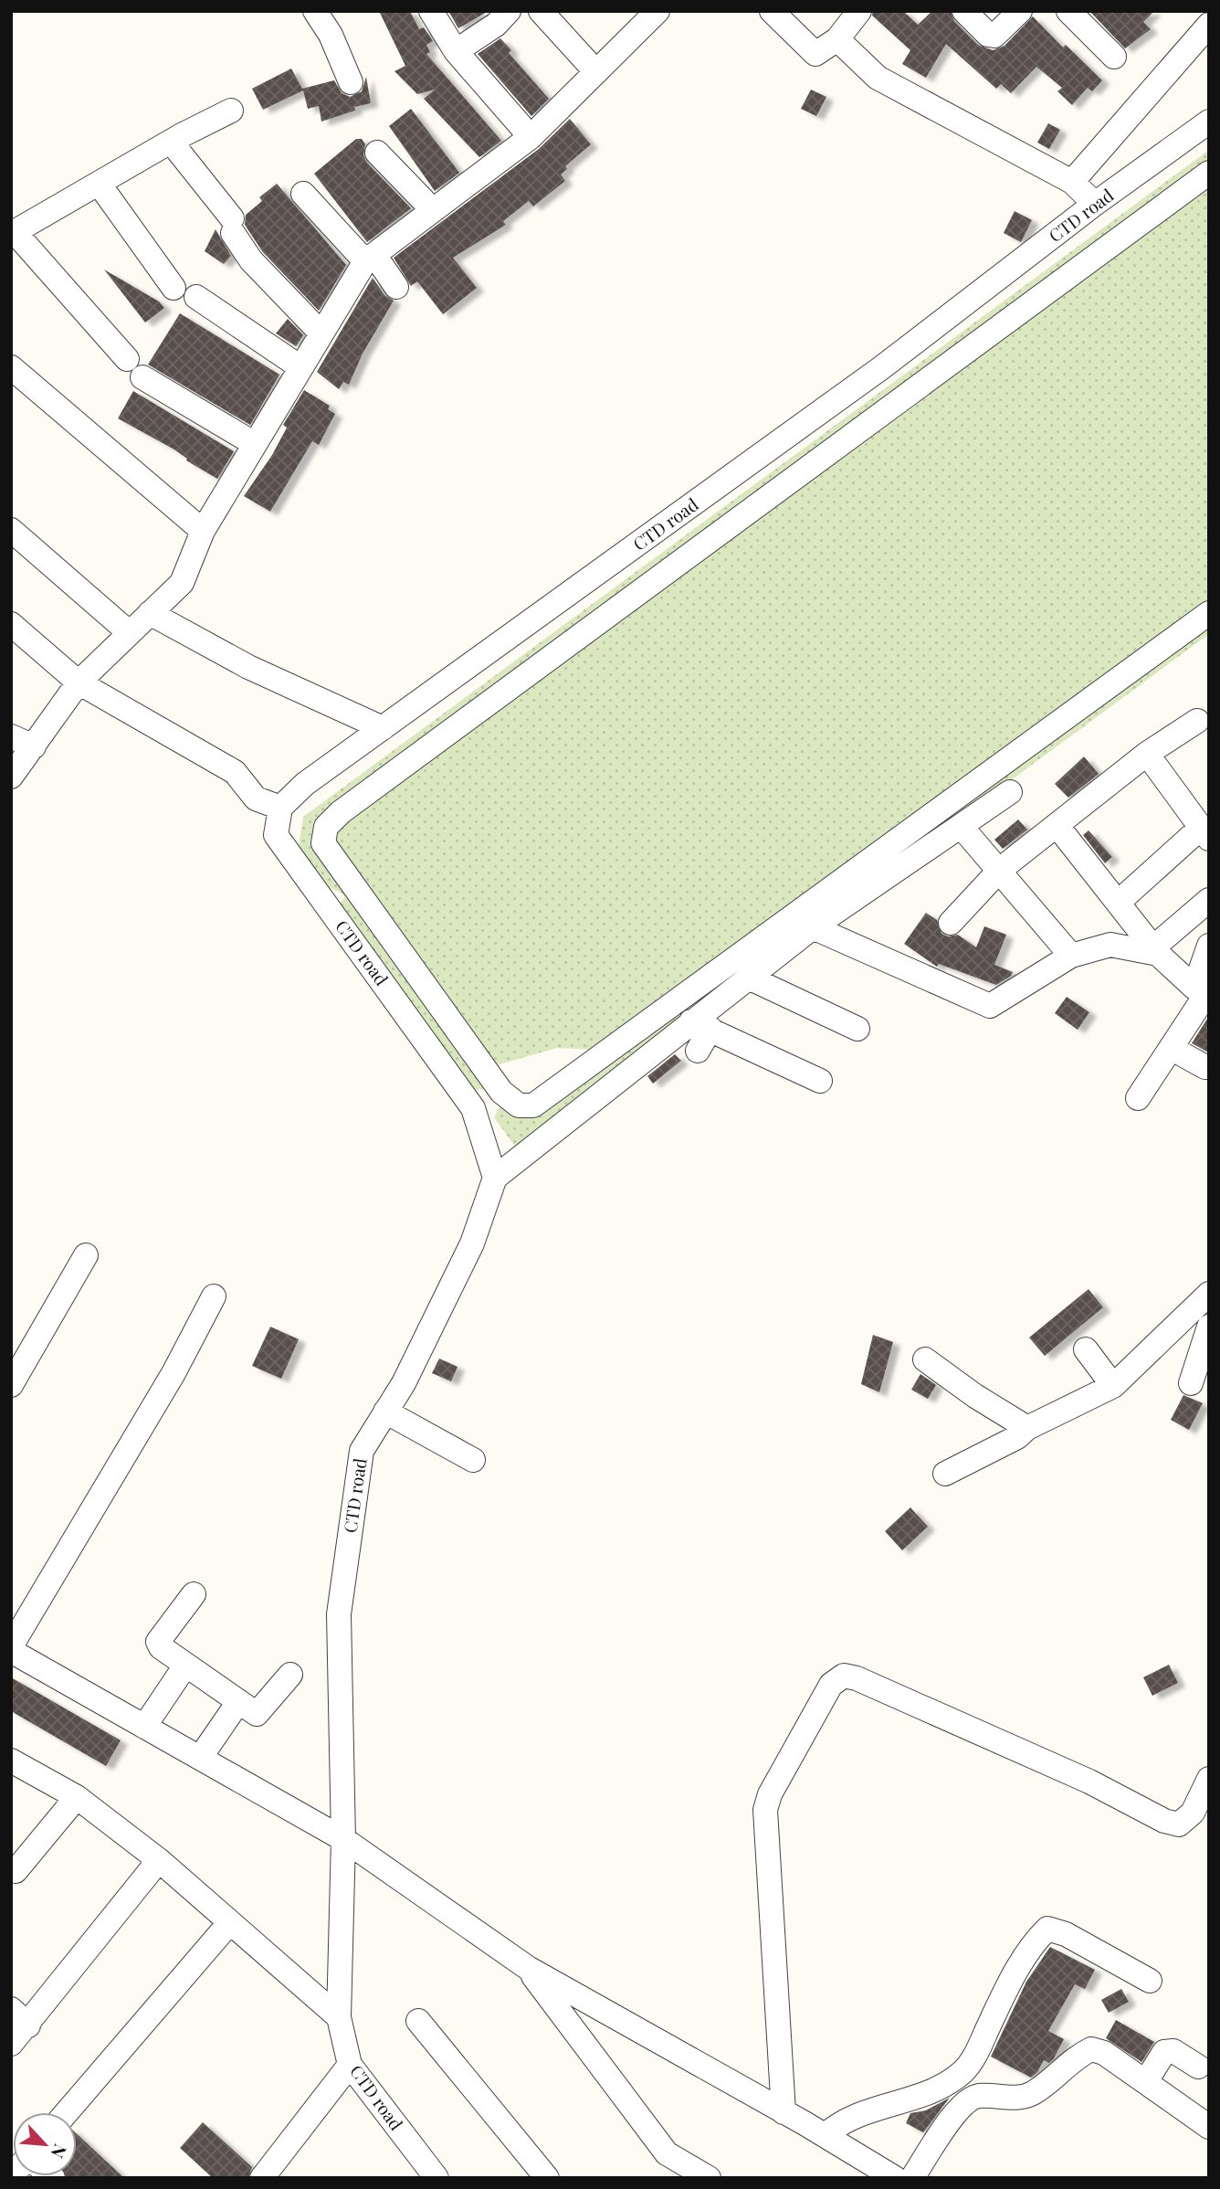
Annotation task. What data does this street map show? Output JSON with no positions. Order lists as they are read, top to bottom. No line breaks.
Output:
{"streets":{"street":["CTD road"]},"north":"bottom right"}
